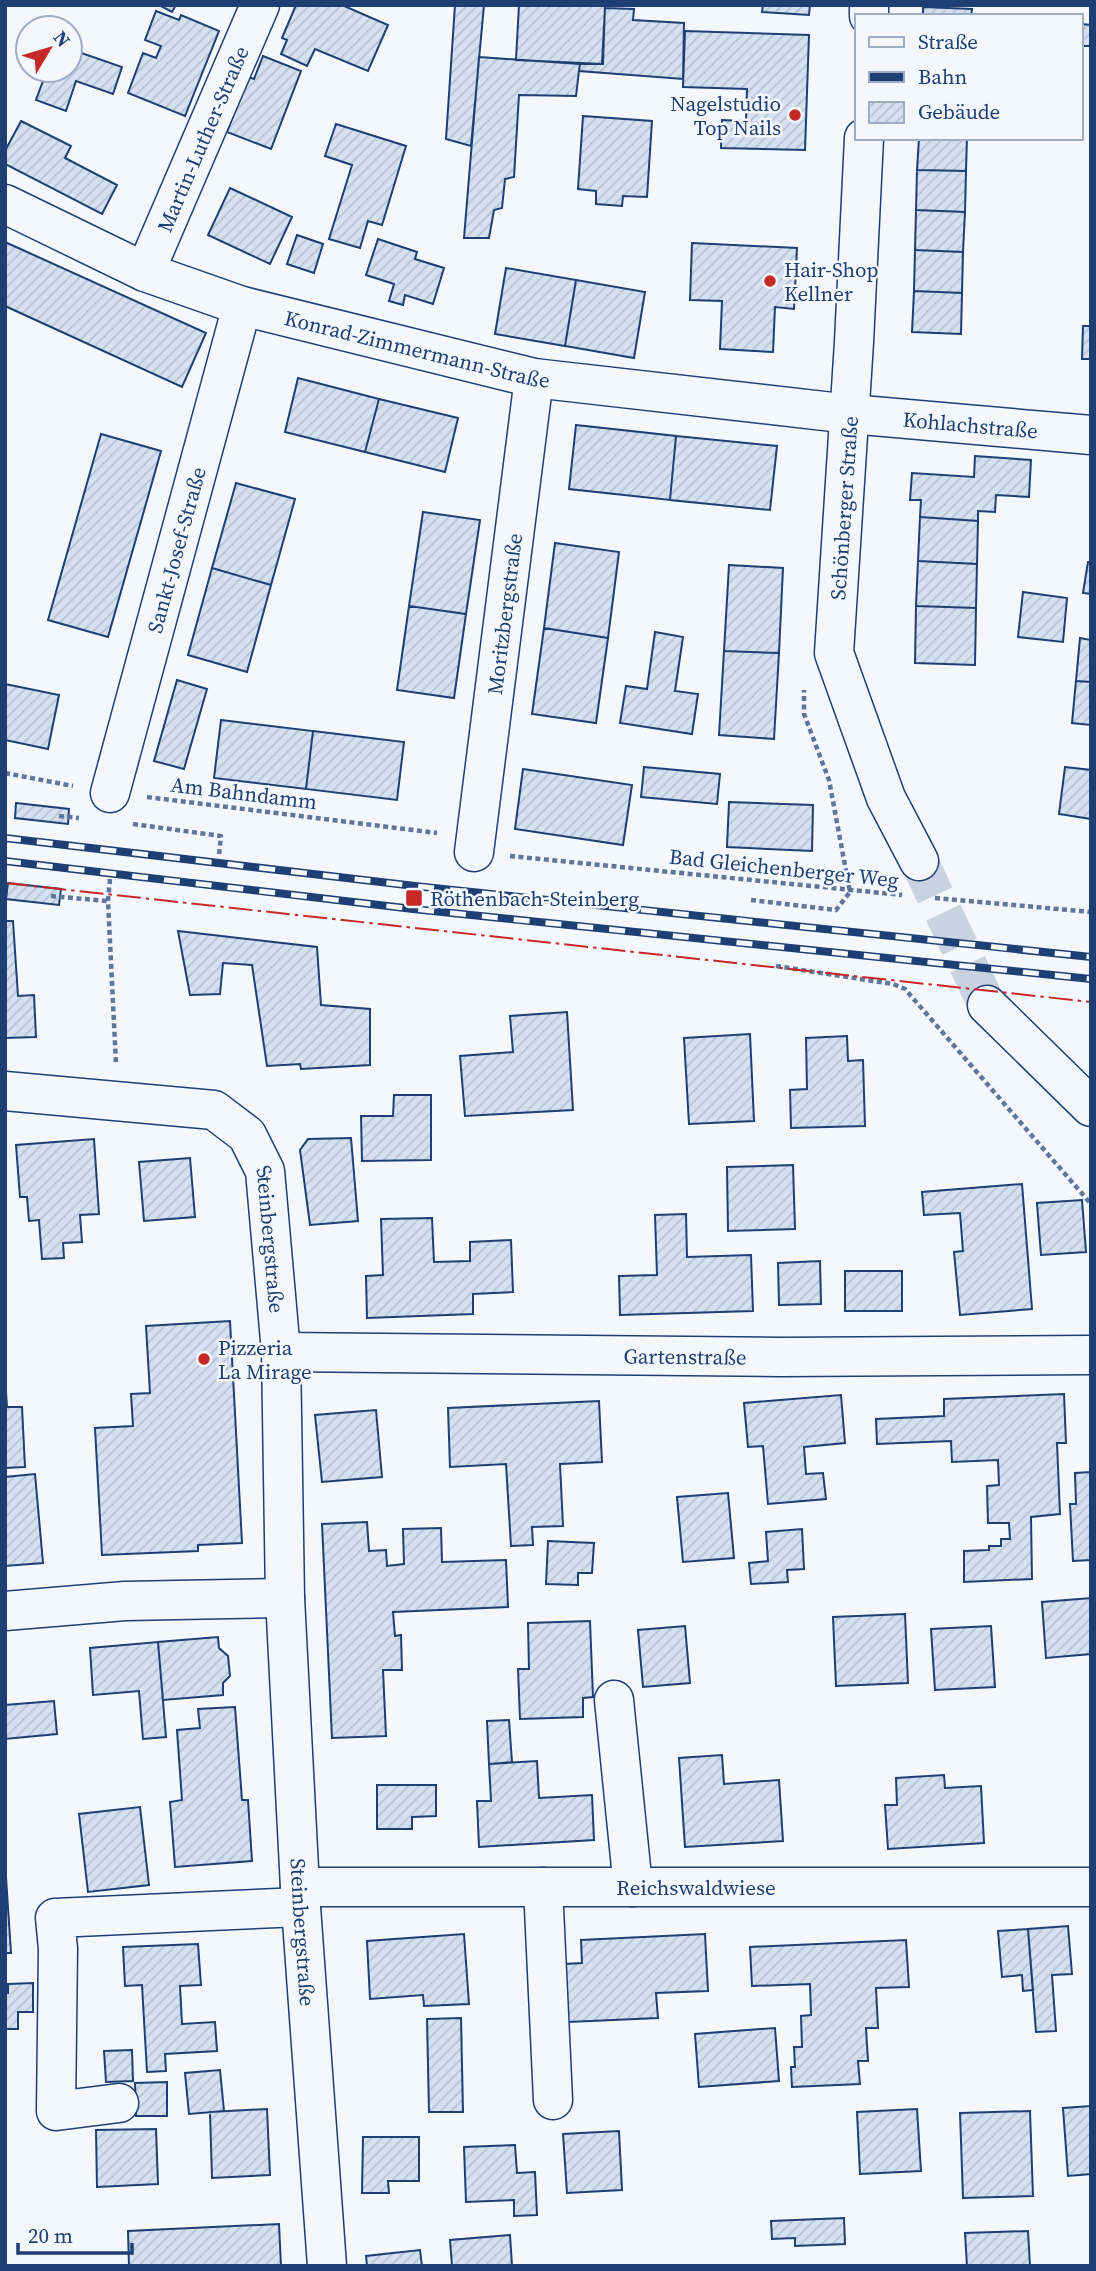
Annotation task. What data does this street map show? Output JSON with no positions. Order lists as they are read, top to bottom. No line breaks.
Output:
{"streets":{"street":["Martin-Luther-Straße","Konrad-Zimmermann-Straße","Kohlachstraße","Schönberger Straße","Sankt-Josef-Straße","Moritzbergstraße","Steinbergstraße","Gartenstraße","Reichswaldwiese"],"path":["Am Bahndamm","Bad Gleichenberger Weg"]},"crossings":[["Martin-Luther-Straße","Konrad-Zimmermann-Straße"],["Konrad-Zimmermann-Straße","Kohlachstraße"],["Konrad-Zimmermann-Straße","Schönberger Straße"],["Konrad-Zimmermann-Straße","Sankt-Josef-Straße"],["Konrad-Zimmermann-Straße","Moritzbergstraße"],["Kohlachstraße","Schönberger Straße"],["Sankt-Josef-Straße","Am Bahndamm"],["Moritzbergstraße","Am Bahndamm"],["Moritzbergstraße","Bad Gleichenberger Weg"],["Am Bahndamm","Bad Gleichenberger Weg"],["Steinbergstraße","Gartenstraße"],["Steinbergstraße","Reichswaldwiese"]],"places":{"other":["Nagelstudio Top Nails","Hair-Shop Kellner","Pizzeria La Mirage"],"transit":["Röthenbach-Steinberg"]},"legend":["Straße","Bahn","Gebäude"],"scale_bar":"20 m","north":"top right"}
